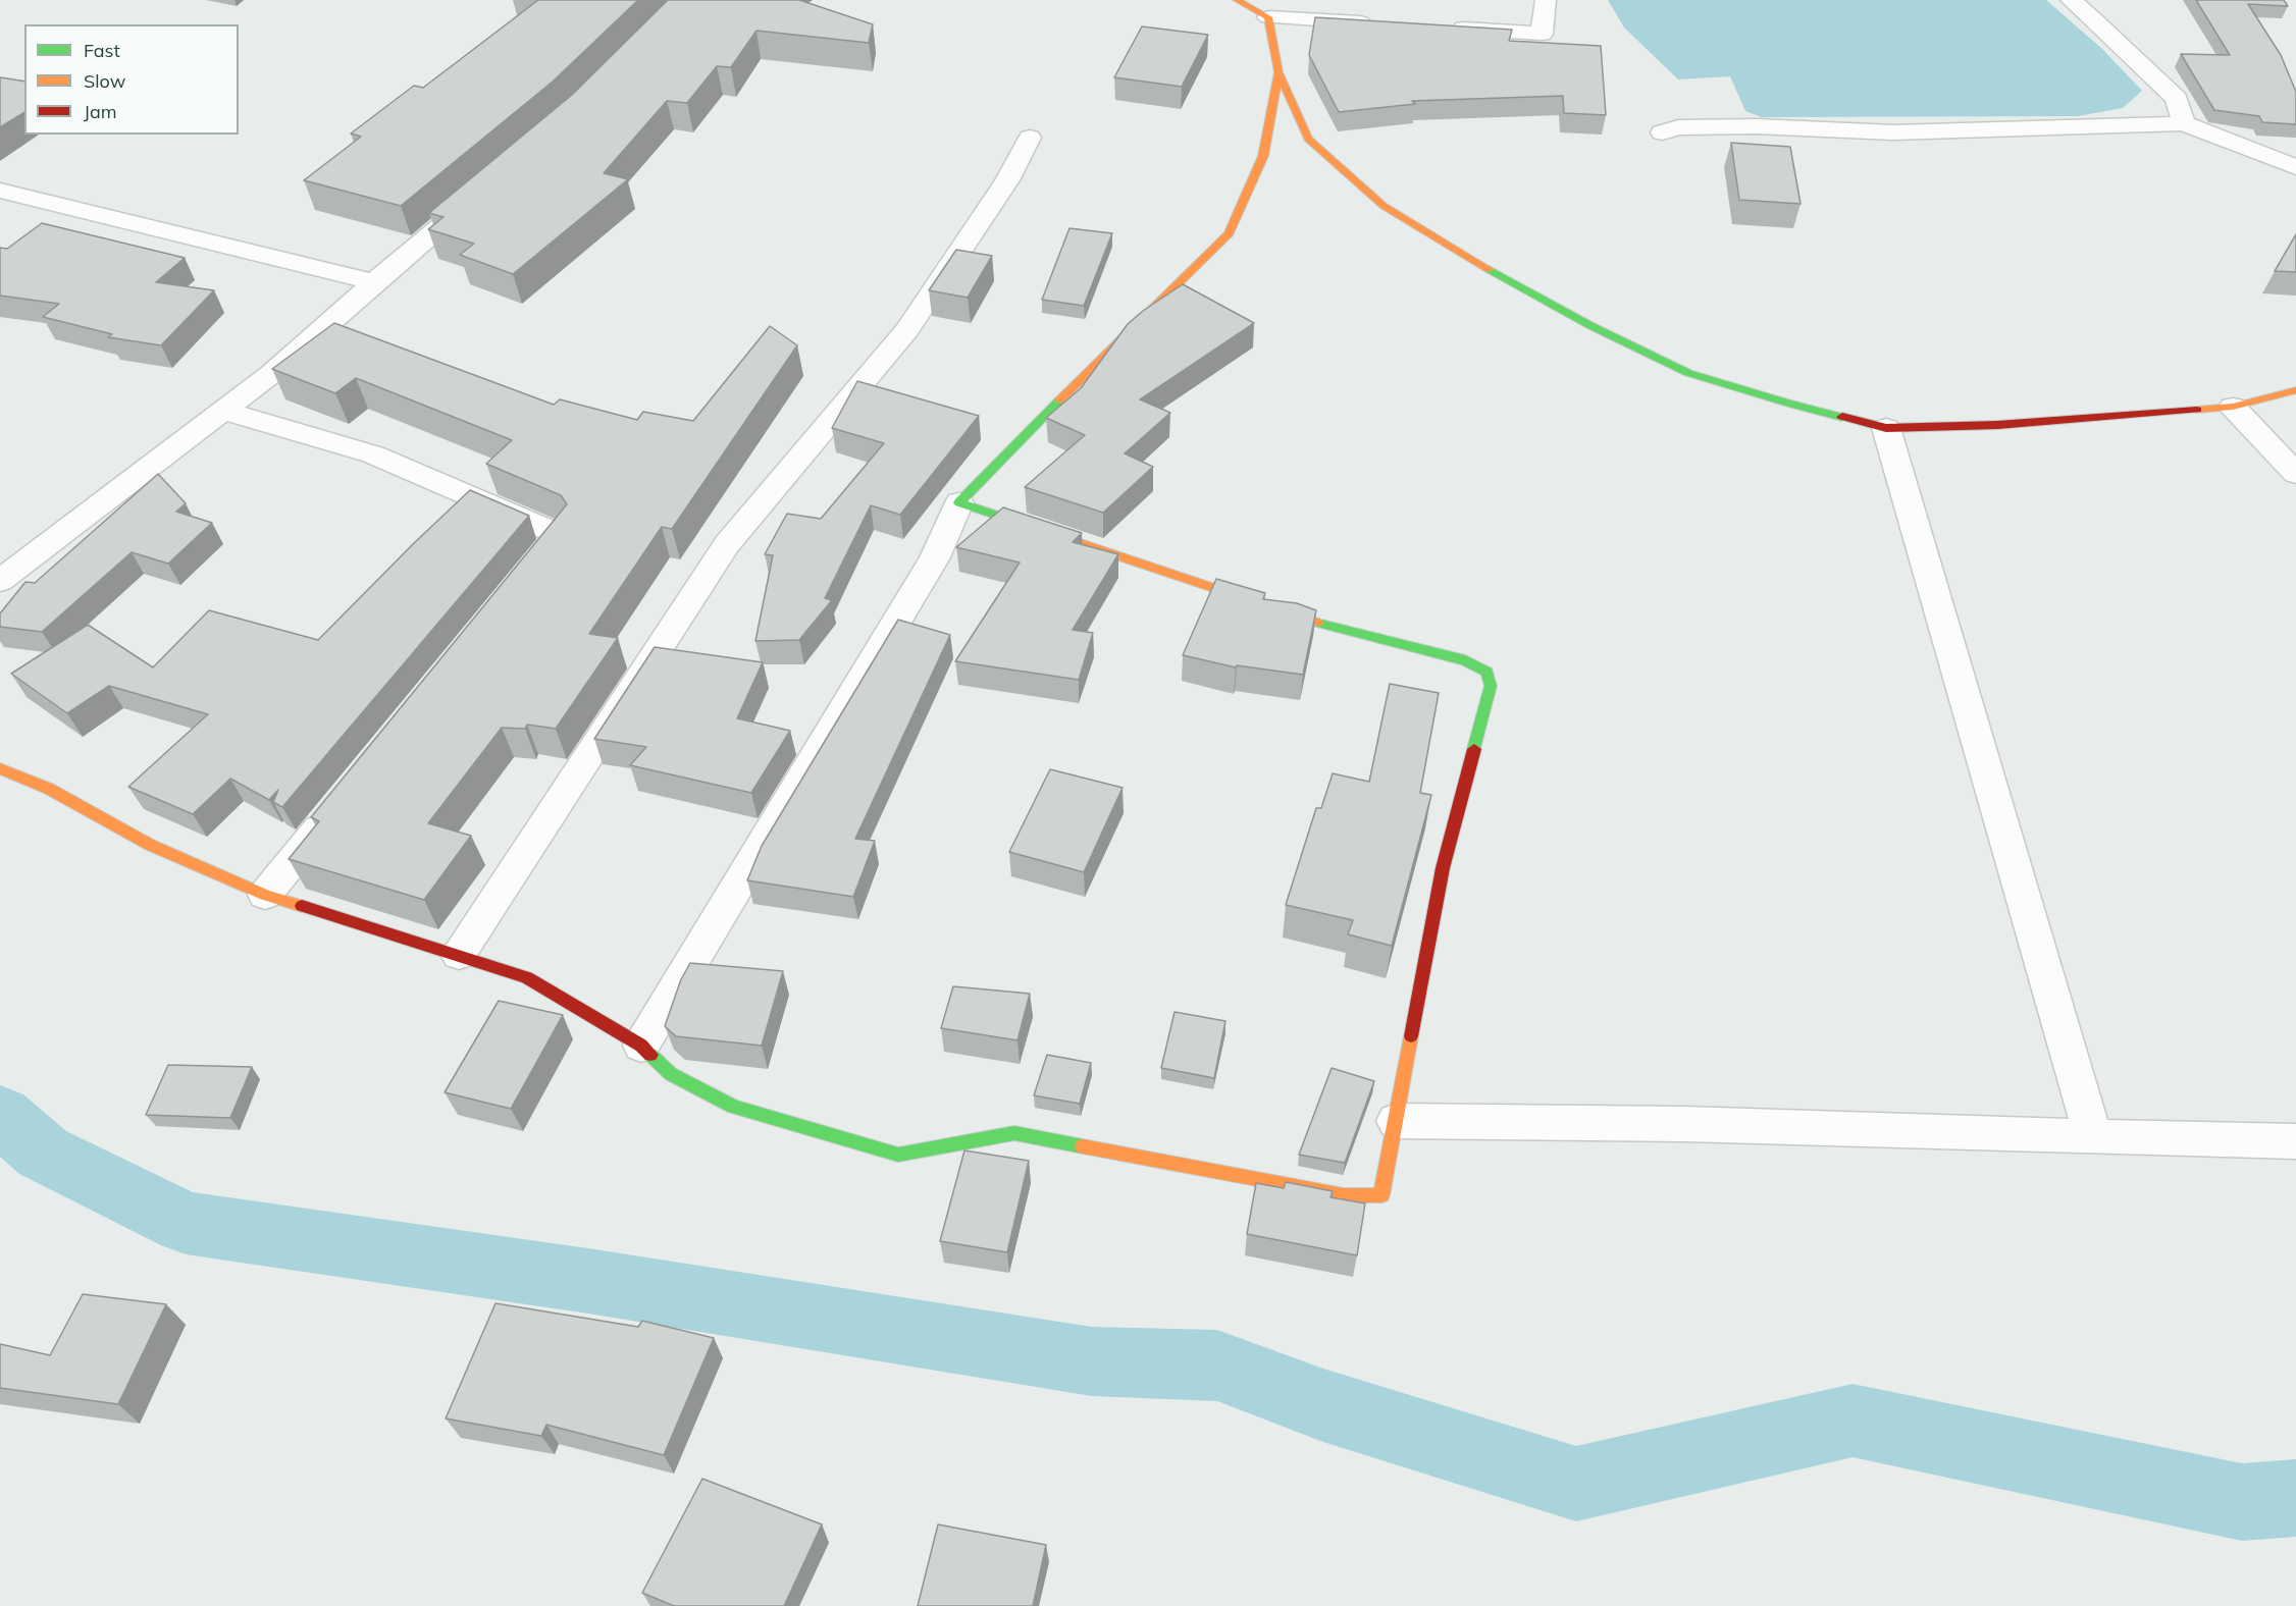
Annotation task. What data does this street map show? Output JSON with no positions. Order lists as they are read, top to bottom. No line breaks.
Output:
{"legend":["Fast","Slow","Jam"]}
